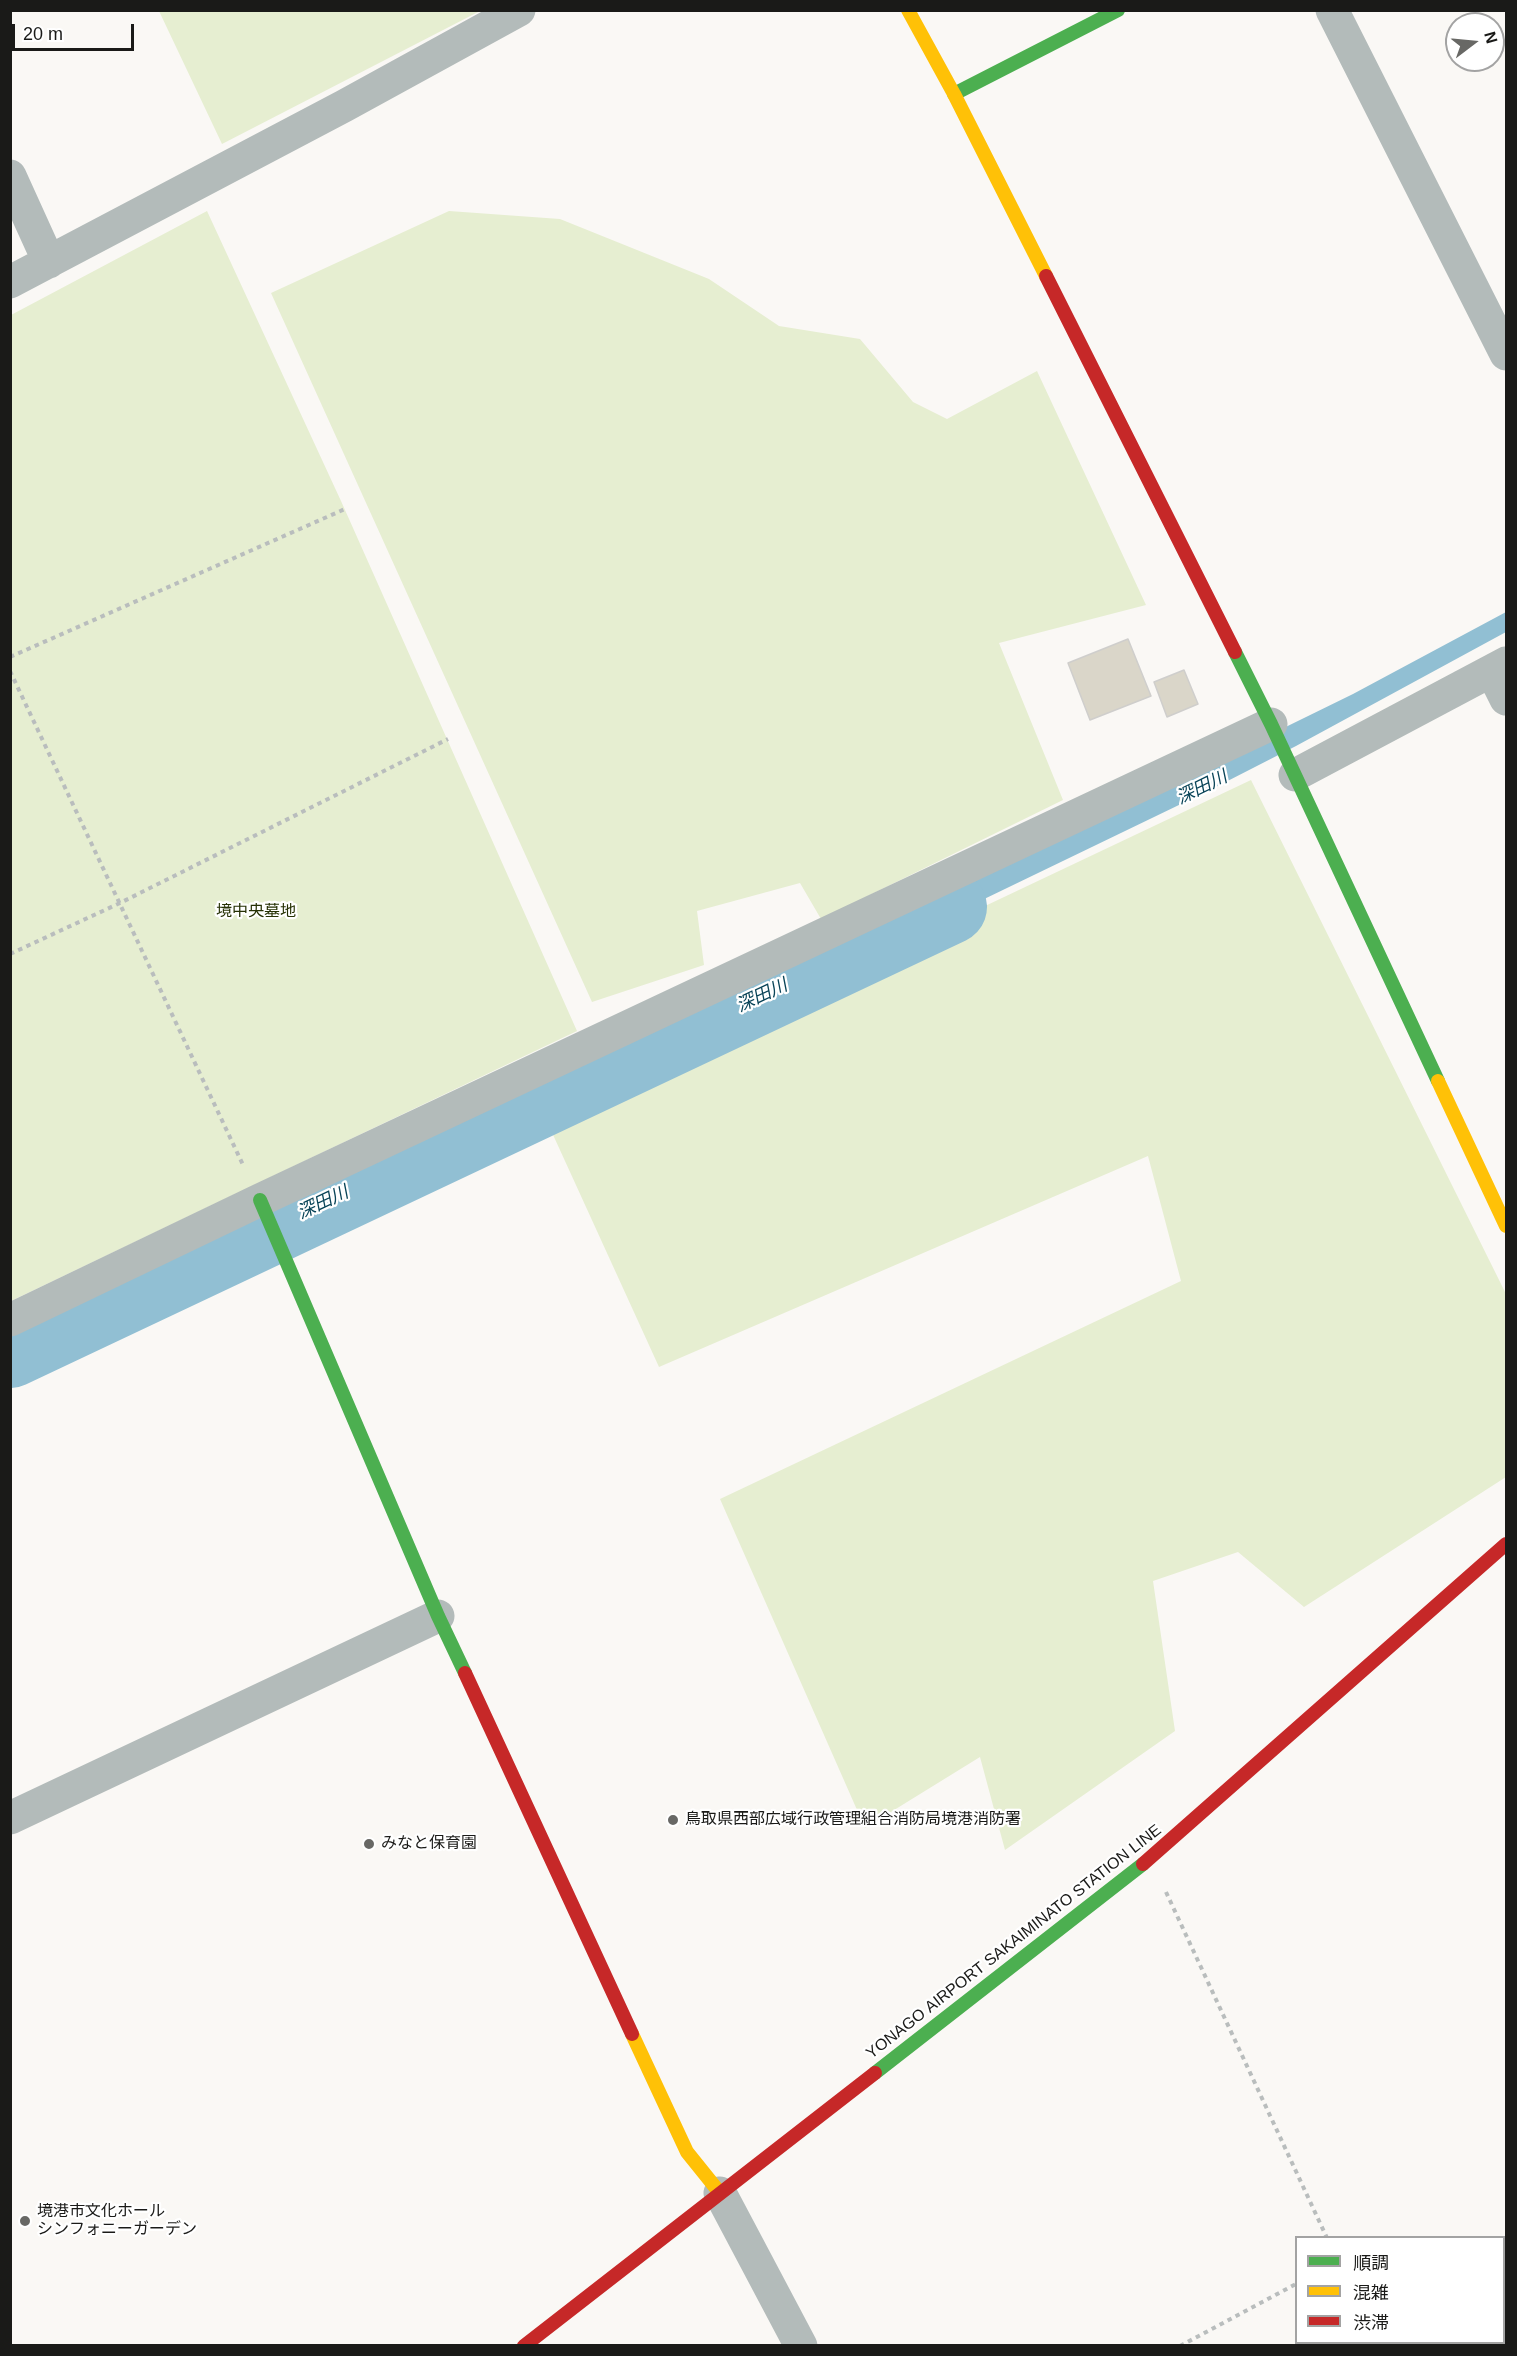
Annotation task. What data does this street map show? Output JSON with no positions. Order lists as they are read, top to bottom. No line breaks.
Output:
{"streets":{"street":["YONAGO AIRPORT SAKAIMINATO STATION LINE"]},"water":["深田川"],"parks":["境中央墓地"],"places":["鳥取県西部広域行政管理組合消防局境港消防署","みなと保育園","境港市文化ホール シンフォニーガーデン"],"legend":["順調","混雑","渋滞"],"scale_bar":"20 m","north":"right"}
